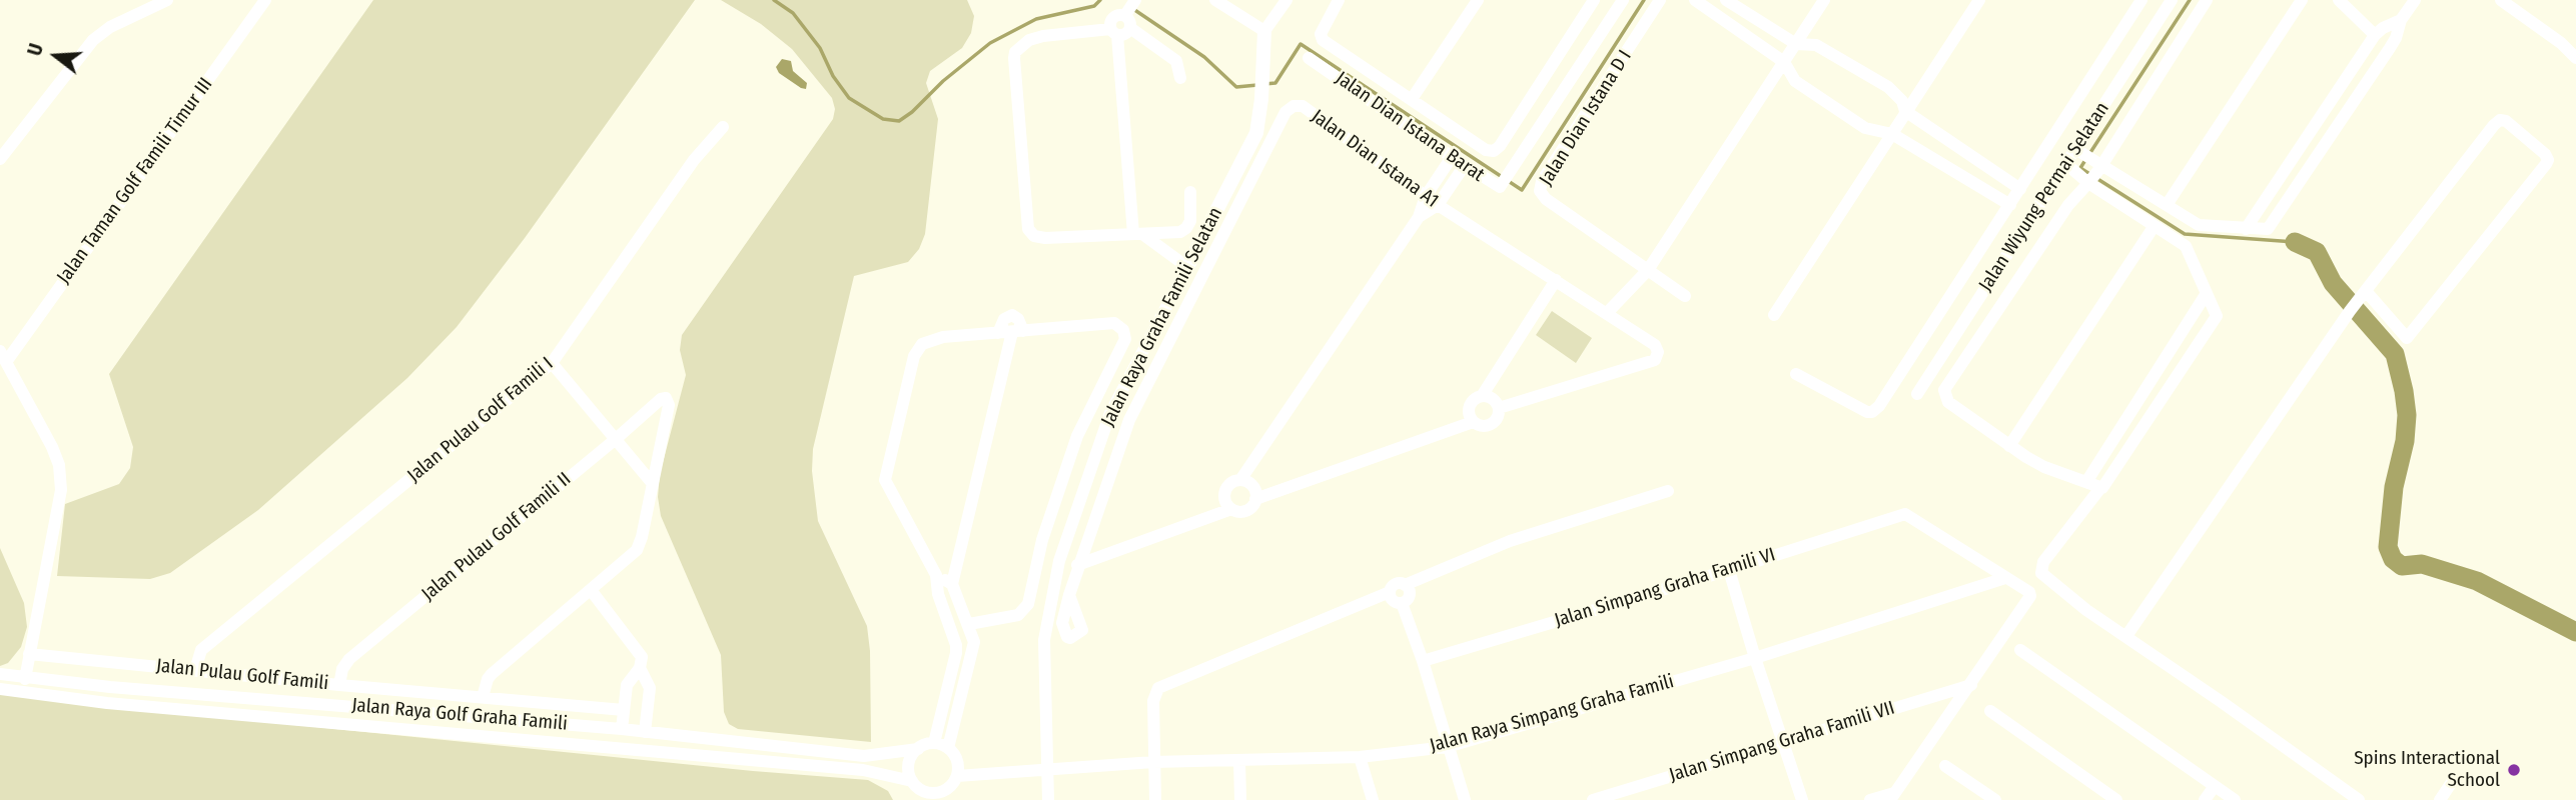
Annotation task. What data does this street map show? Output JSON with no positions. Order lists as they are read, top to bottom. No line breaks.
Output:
{"streets":{"street":["Jalan Dian Istana D I","Jalan Dian Istana Barat","Jalan Dian Istana A1","Jalan Taman Golf Famili Timur III","Jalan Wiyung Permai Selatan","Jalan Raya Graha Famili Selatan","Jalan Pulau Golf Famili I","Jalan Pulau Golf Famili II","Jalan Simpang Graha Famili VI","Jalan Pulau Golf Famili","Jalan Raya Simpang Graha Famili","Jalan Raya Golf Graha Famili","Jalan Simpang Graha Famili VII"]},"crossings":[["Jalan Raya Graha Famili Selatan","Jalan Raya Simpang Graha Famili"],["Jalan Pulau Golf Famili I","Jalan Pulau Golf Famili"],["Jalan Pulau Golf Famili II","Jalan Pulau Golf Famili"],["Jalan Simpang Graha Famili VI","Jalan Raya Simpang Graha Famili"],["Jalan Raya Simpang Graha Famili","Jalan Raya Golf Graha Famili"]],"places":["Spins Interactional School"],"north":"left"}
